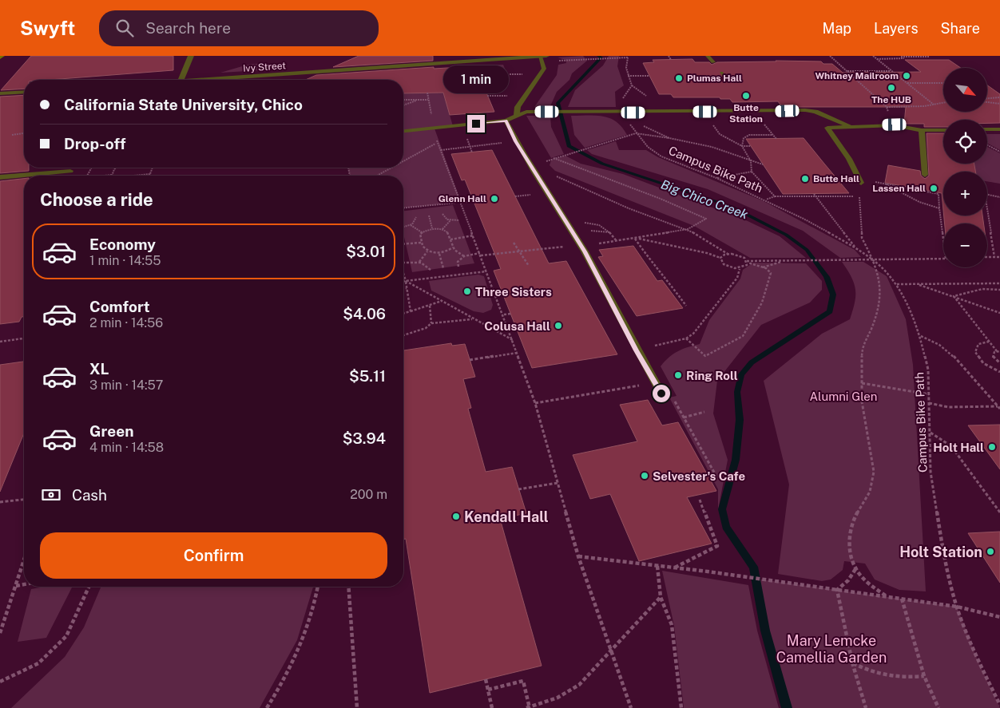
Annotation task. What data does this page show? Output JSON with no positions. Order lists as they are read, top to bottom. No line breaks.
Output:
{"streets":{"street":["Ivy Street"],"path":["Campus Bike Path"]},"water":["Big Chico Creek"],"parks":["Alumni Glen","Mary Lemcke Camellia Garden"],"places":["Whitney Mailroom","Plumas Hall","The HUB","Butte Station","Butte Hall","Lassen Hall","Glenn Hall","Three Sisters","Colusa Hall","Ring Roll","Holt Hall","Selvester's Cafe","Kendall Hall","Holt Station"],"north":"bottom right","page":{"header":"Swyft","search":"Search here","nav":["Map","Layers","Share"],"bubble":"1 min","map_buttons":["+","−"],"banner":["California State University, Chico","Drop-off"],"heading":"Choose a ride","list":[{"name":"Economy","note":"1 min · 14:55","value":"$3.01"},{"name":"Comfort","note":"2 min · 14:56","value":"$4.06"},{"name":"XL","note":"3 min · 14:57","value":"$5.11"},{"name":"Green","note":"4 min · 14:58","value":"$3.94"}],"pay":["Cash","200 m"],"buttons":"Confirm"}}
